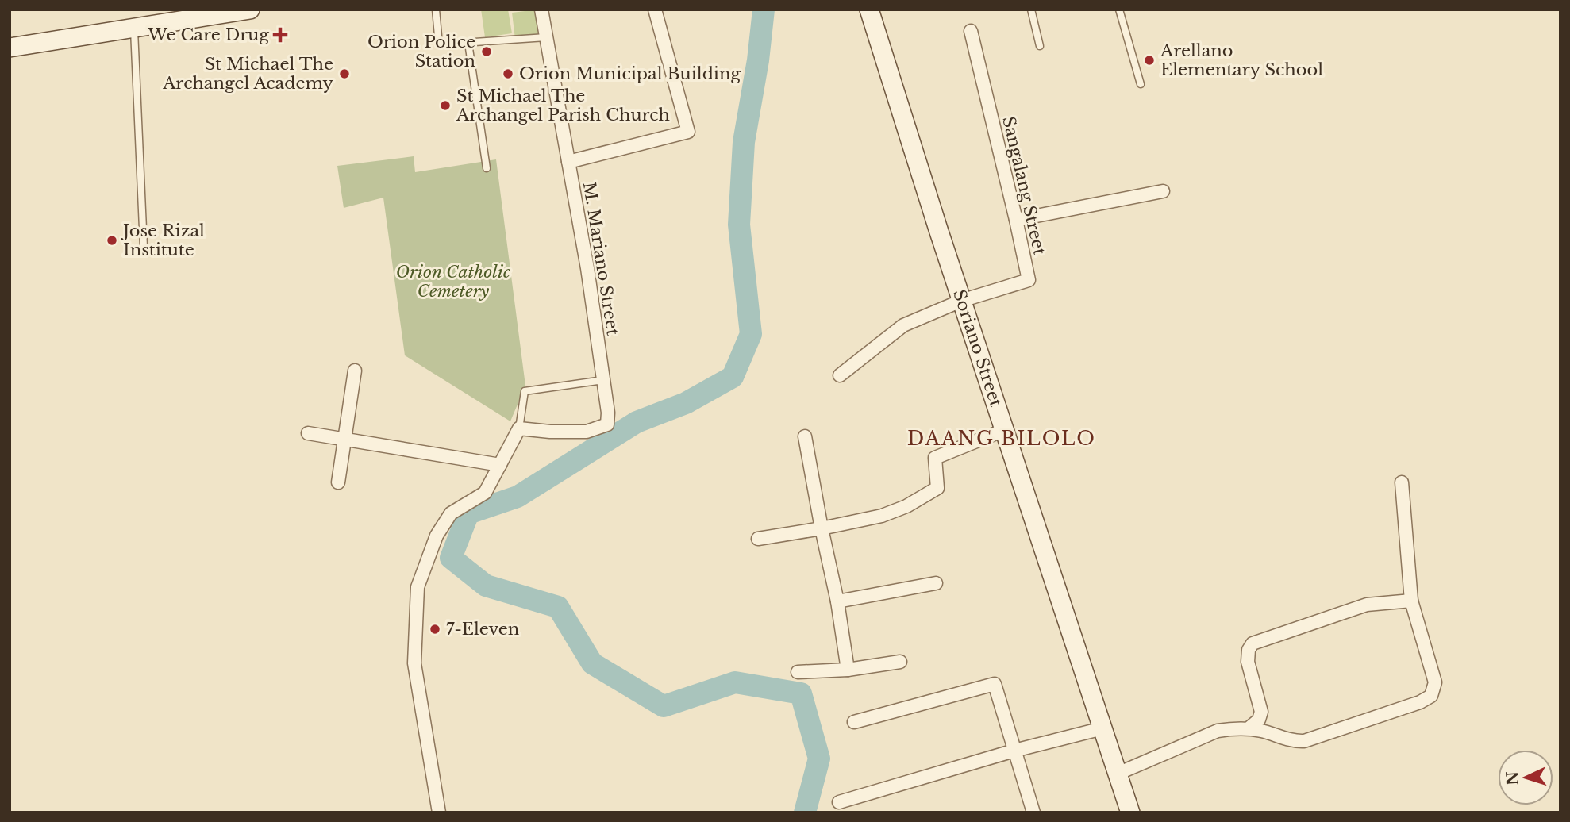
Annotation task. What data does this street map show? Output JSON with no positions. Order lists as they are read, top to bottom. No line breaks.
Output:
{"streets":{"main road":["Soriano Street"],"street":["Sangalang Street","M. Mariano Street"]},"crossings":[["Sangalang Street","Soriano Street"]],"districts":["DAANG BILOLO"],"parks":["Orion Catholic Cemetery"],"places":{"health":["We Care Drug"],"other":["Orion Police Station","Arellano Elementary School","St Michael The Archangel Academy","Orion Municipal Building","St Michael The Archangel Parish Church","Jose Rizal Institute","7-Eleven"]},"north":"left"}
